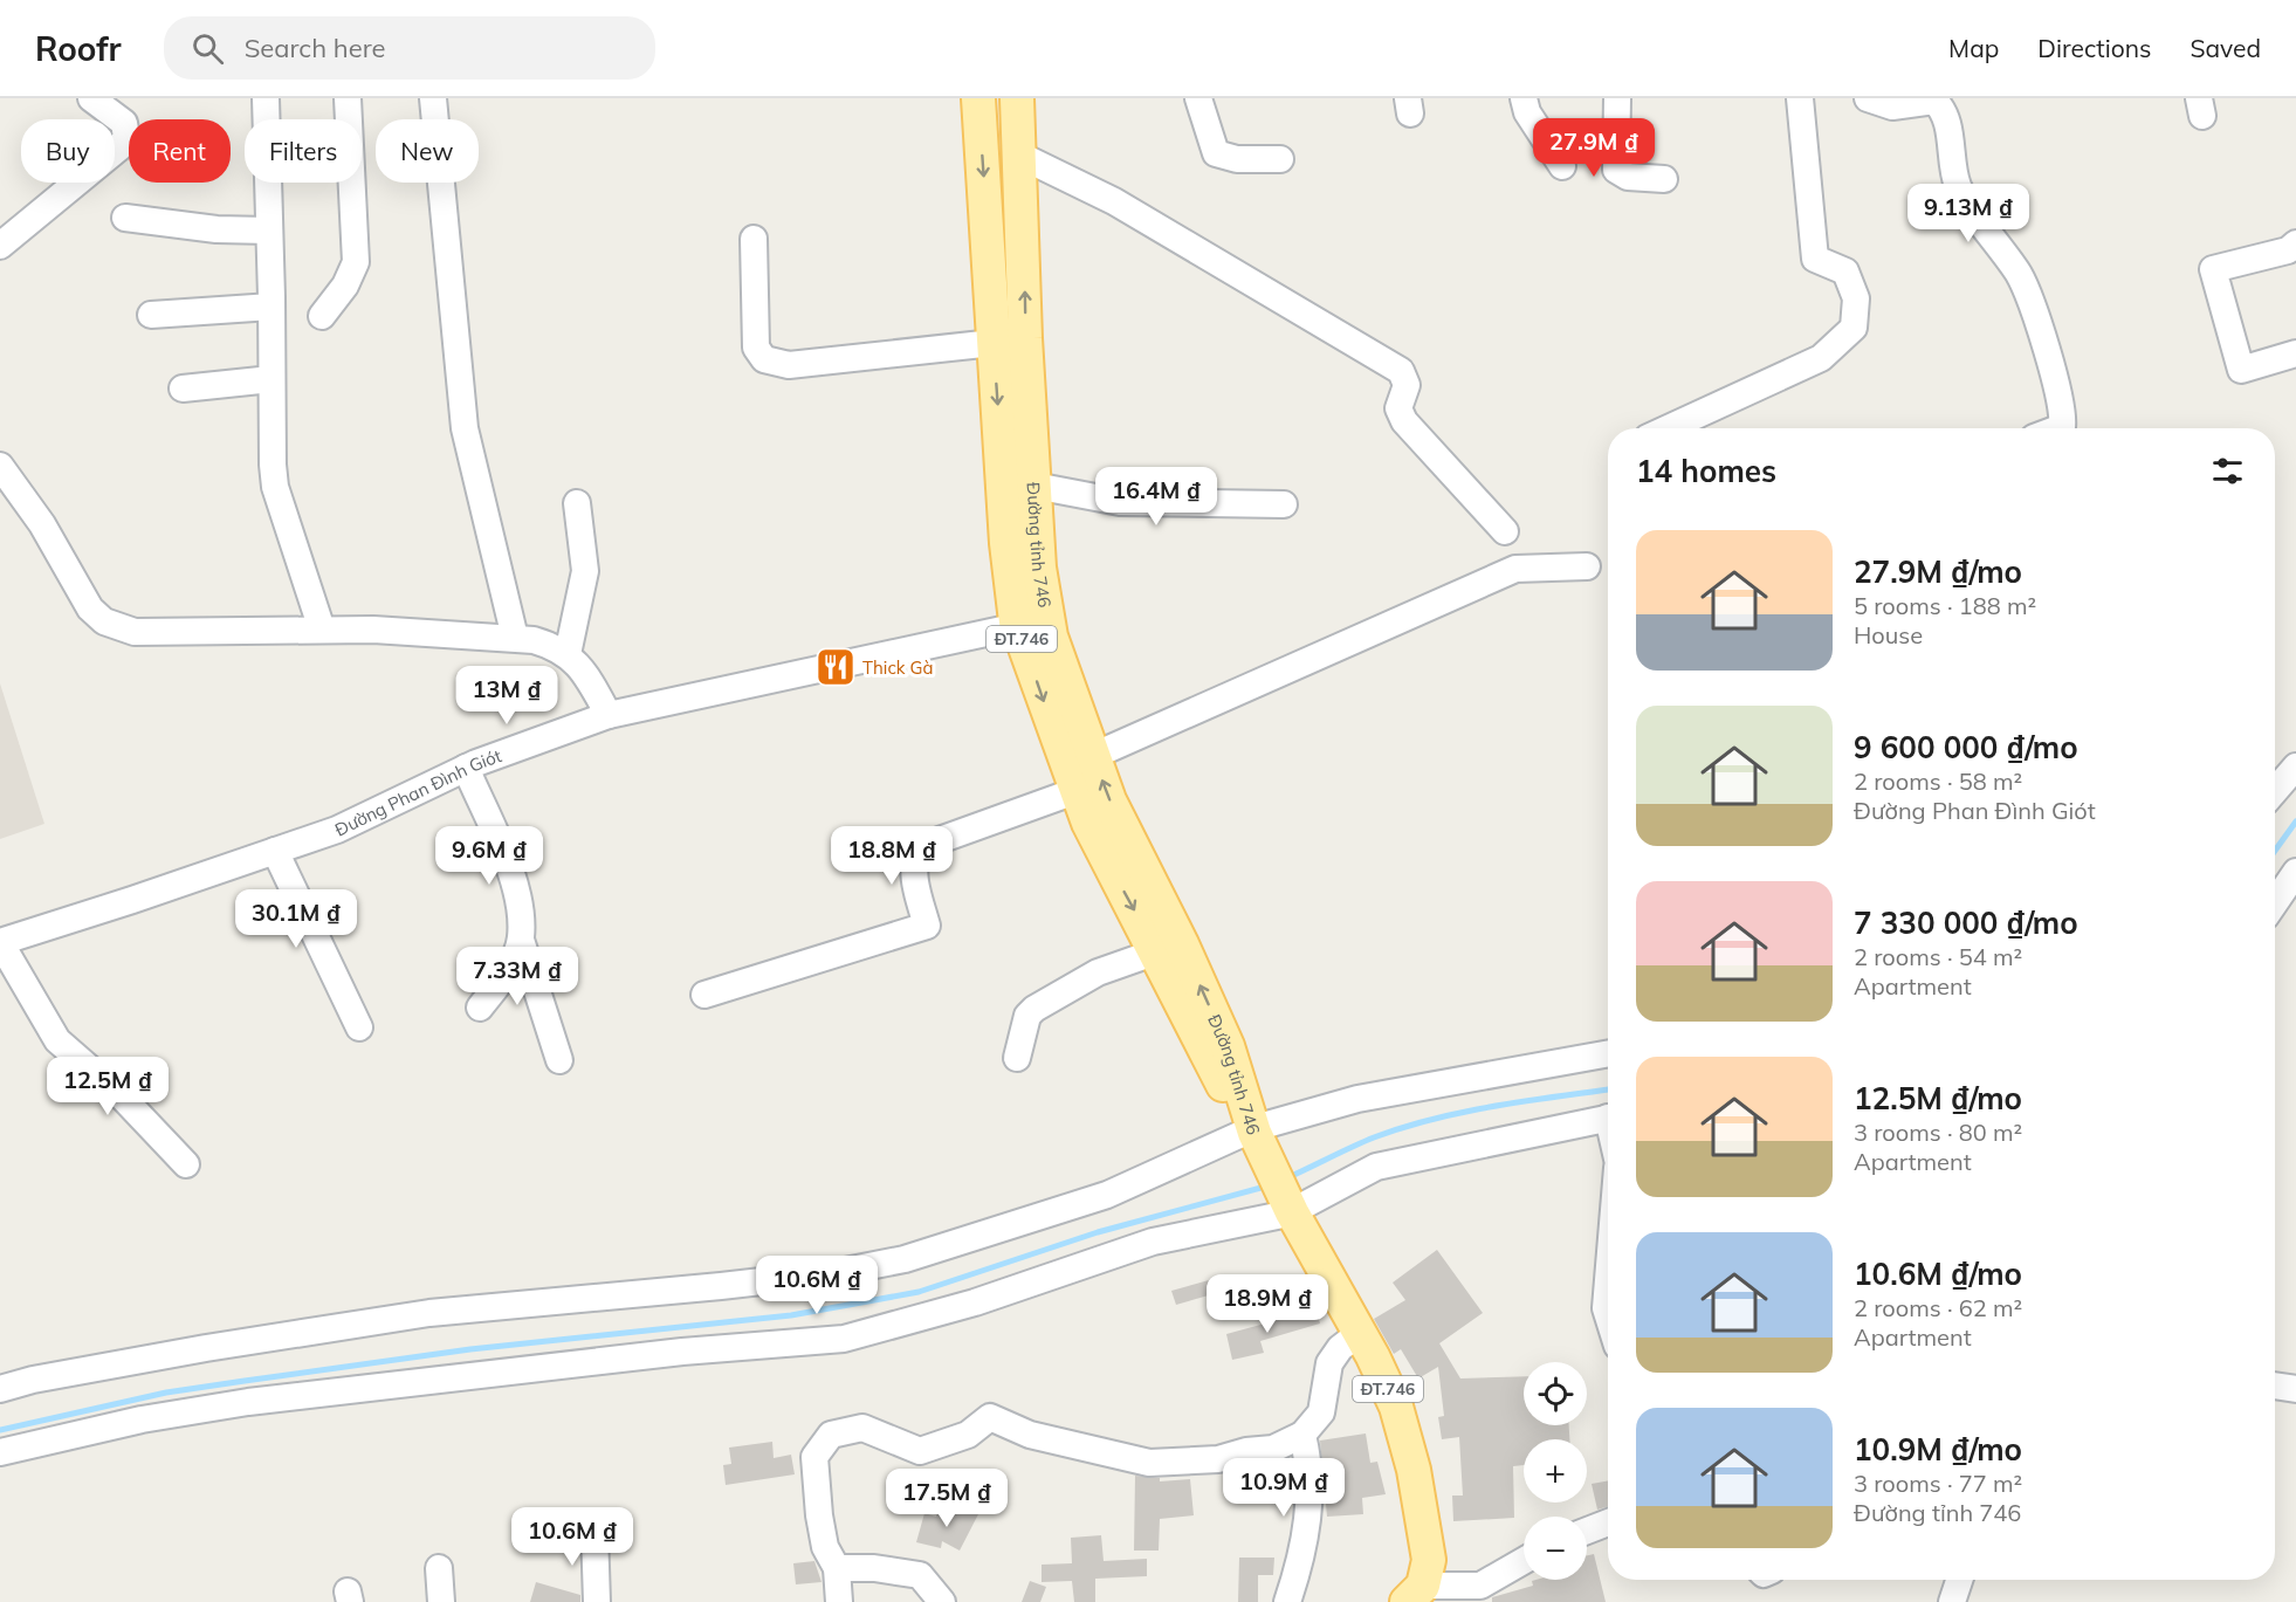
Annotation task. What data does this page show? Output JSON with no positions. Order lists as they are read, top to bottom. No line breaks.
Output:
{"streets":{"main road":["Đường tỉnh 746","ĐT.746"],"street":["Đường Phan Đình Giót"]},"crossings":[["Đường tỉnh 746","ĐT.746"],["Đường tỉnh 746","Đường Phan Đình Giót"]],"places":{"restaurant":["Thick Gà"]},"page":{"header":"Roofr","search":"Search here","nav":["Map","Directions","Saved"],"price":["27.9M ₫","9.13M ₫","16.4M ₫","13M ₫","9.6M ₫","18.8M ₫","30.1M ₫","7.33M ₫","12.5M ₫","10.6M ₫","18.9M ₫","10.9M ₫","17.5M ₫","10.6M ₫"],"chip":["Buy","Rent","Filters","New"],"heading":"14 homes","list":[{"name":"27.9M ₫/mo","note":"5 rooms · 188 m² · House"},{"name":"9 600 000 ₫/mo","note":"2 rooms · 58 m² · Đường Phan Đình Giót"},{"name":"7 330 000 ₫/mo","note":"2 rooms · 54 m² · Apartment"},{"name":"12.5M ₫/mo","note":"3 rooms · 80 m² · Apartment"},{"name":"10.6M ₫/mo","note":"2 rooms · 62 m² · Apartment"},{"name":"10.9M ₫/mo","note":"3 rooms · 77 m² · Đường tỉnh 746"}],"map_buttons":["+","−"]}}
